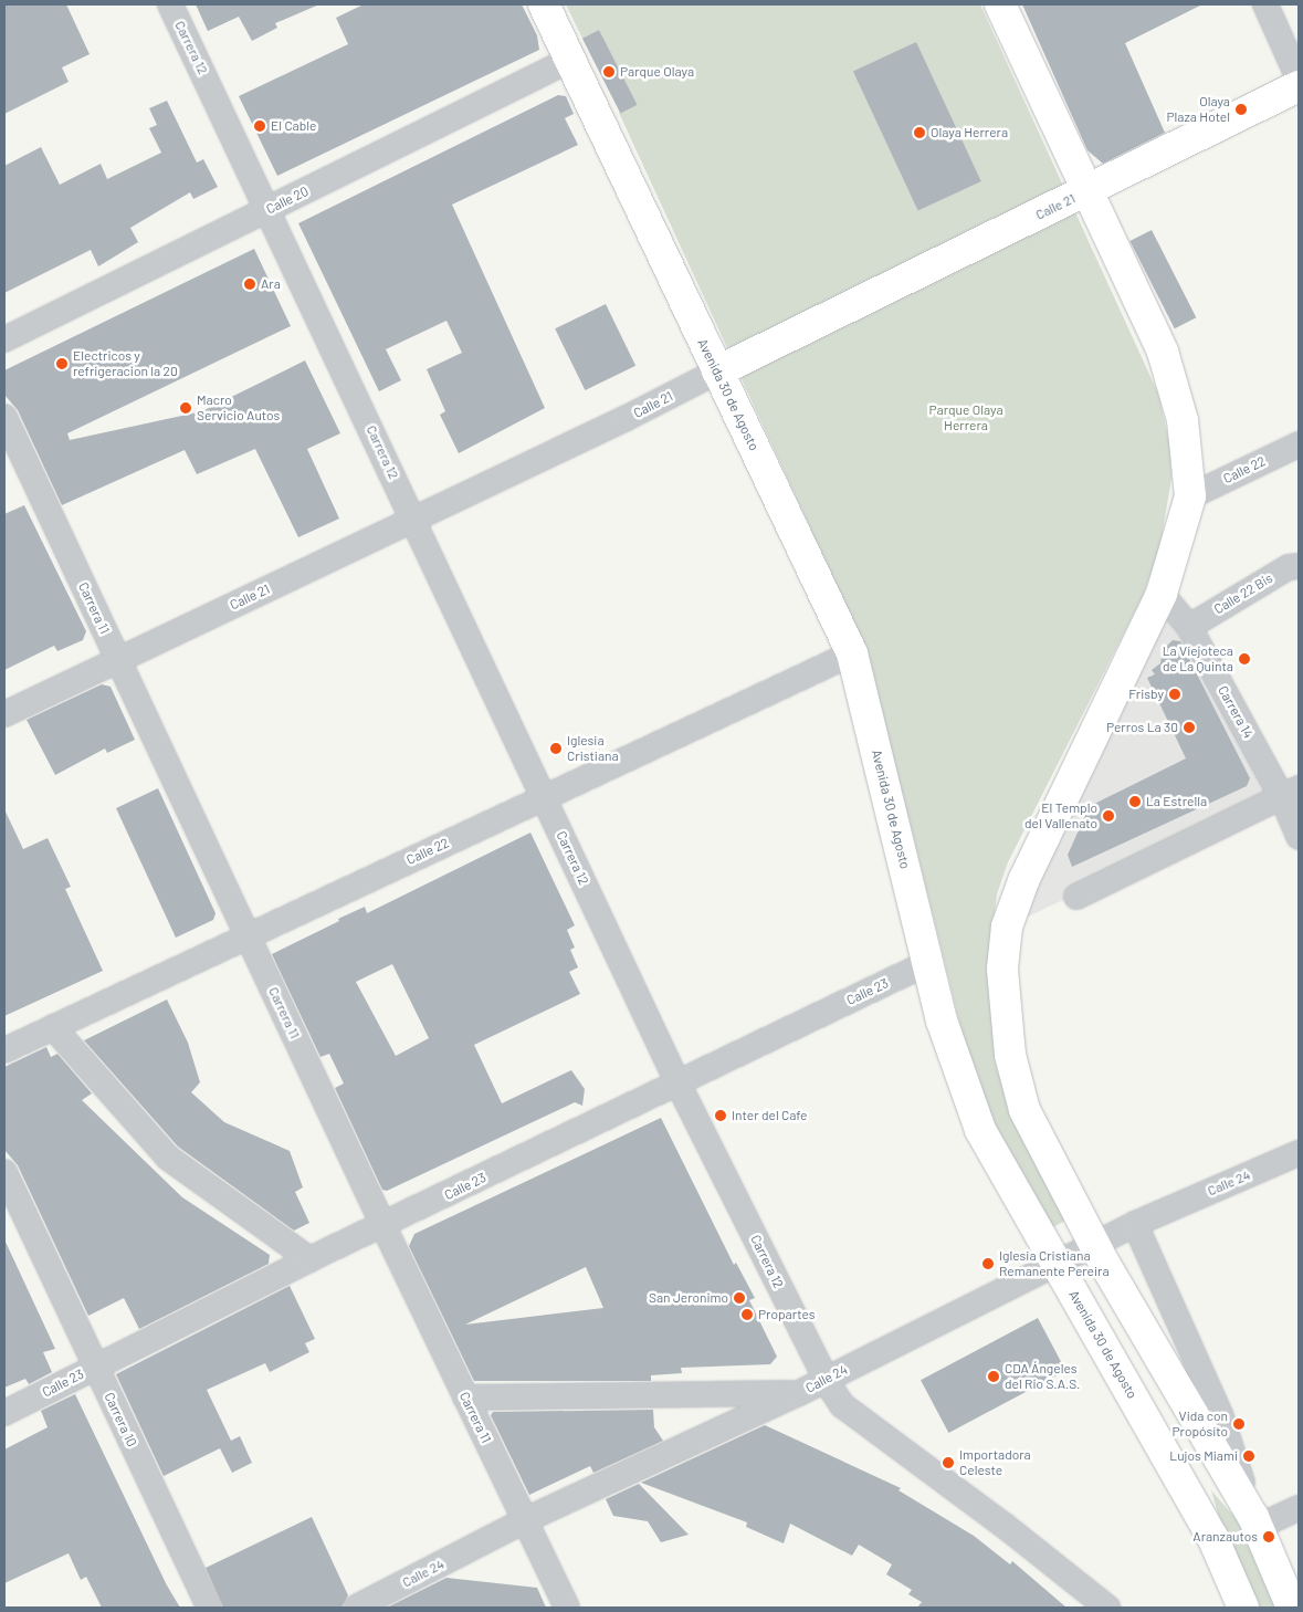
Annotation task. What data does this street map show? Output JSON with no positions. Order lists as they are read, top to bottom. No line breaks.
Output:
{"streets":{"main road":["Calle 21","Avenida 30 de Agosto"],"street":["Carrera 12","Calle 20","Calle 22","Calle 22 Bis","Carrera 11","Carrera 14","Calle 23","Calle 24","Carrera 10"]},"crossings":[["Carrera 12","Calle 20"],["Carrera 12","Calle 21"],["Carrera 12","Calle 22"],["Carrera 12","Calle 23"],["Carrera 12","Calle 24"],["Calle 20","Avenida 30 de Agosto"],["Calle 21","Avenida 30 de Agosto"],["Calle 21","Carrera 11"],["Avenida 30 de Agosto","Calle 22"],["Avenida 30 de Agosto","Calle 23"],["Avenida 30 de Agosto","Calle 24"],["Calle 22","Carrera 11"],["Calle 22 Bis","Carrera 14"],["Carrera 11","Calle 23"],["Carrera 11","Calle 24"],["Calle 23","Carrera 10"]],"parks":["Parque Olaya Herrera"],"places":["Parque Olaya","Olaya Plaza Hotel","El Cable","Olaya Herrera","Ara","Electricos y refrigeracion la 20","Macro Servicio Autos","La Viejoteca de La Quinta","Frisby","Perros La 30","Iglesia Cristiana","La Estrella","El Templo del Vallenato","Inter del Cafe","Iglesia Cristiana Remanente Pereira","San Jeronimo","Propartes","CDA Ángeles del Rio S.A.S.","Vida con Propósito","Lujos Miami","Importadora Celeste","Aranzautos"]}
